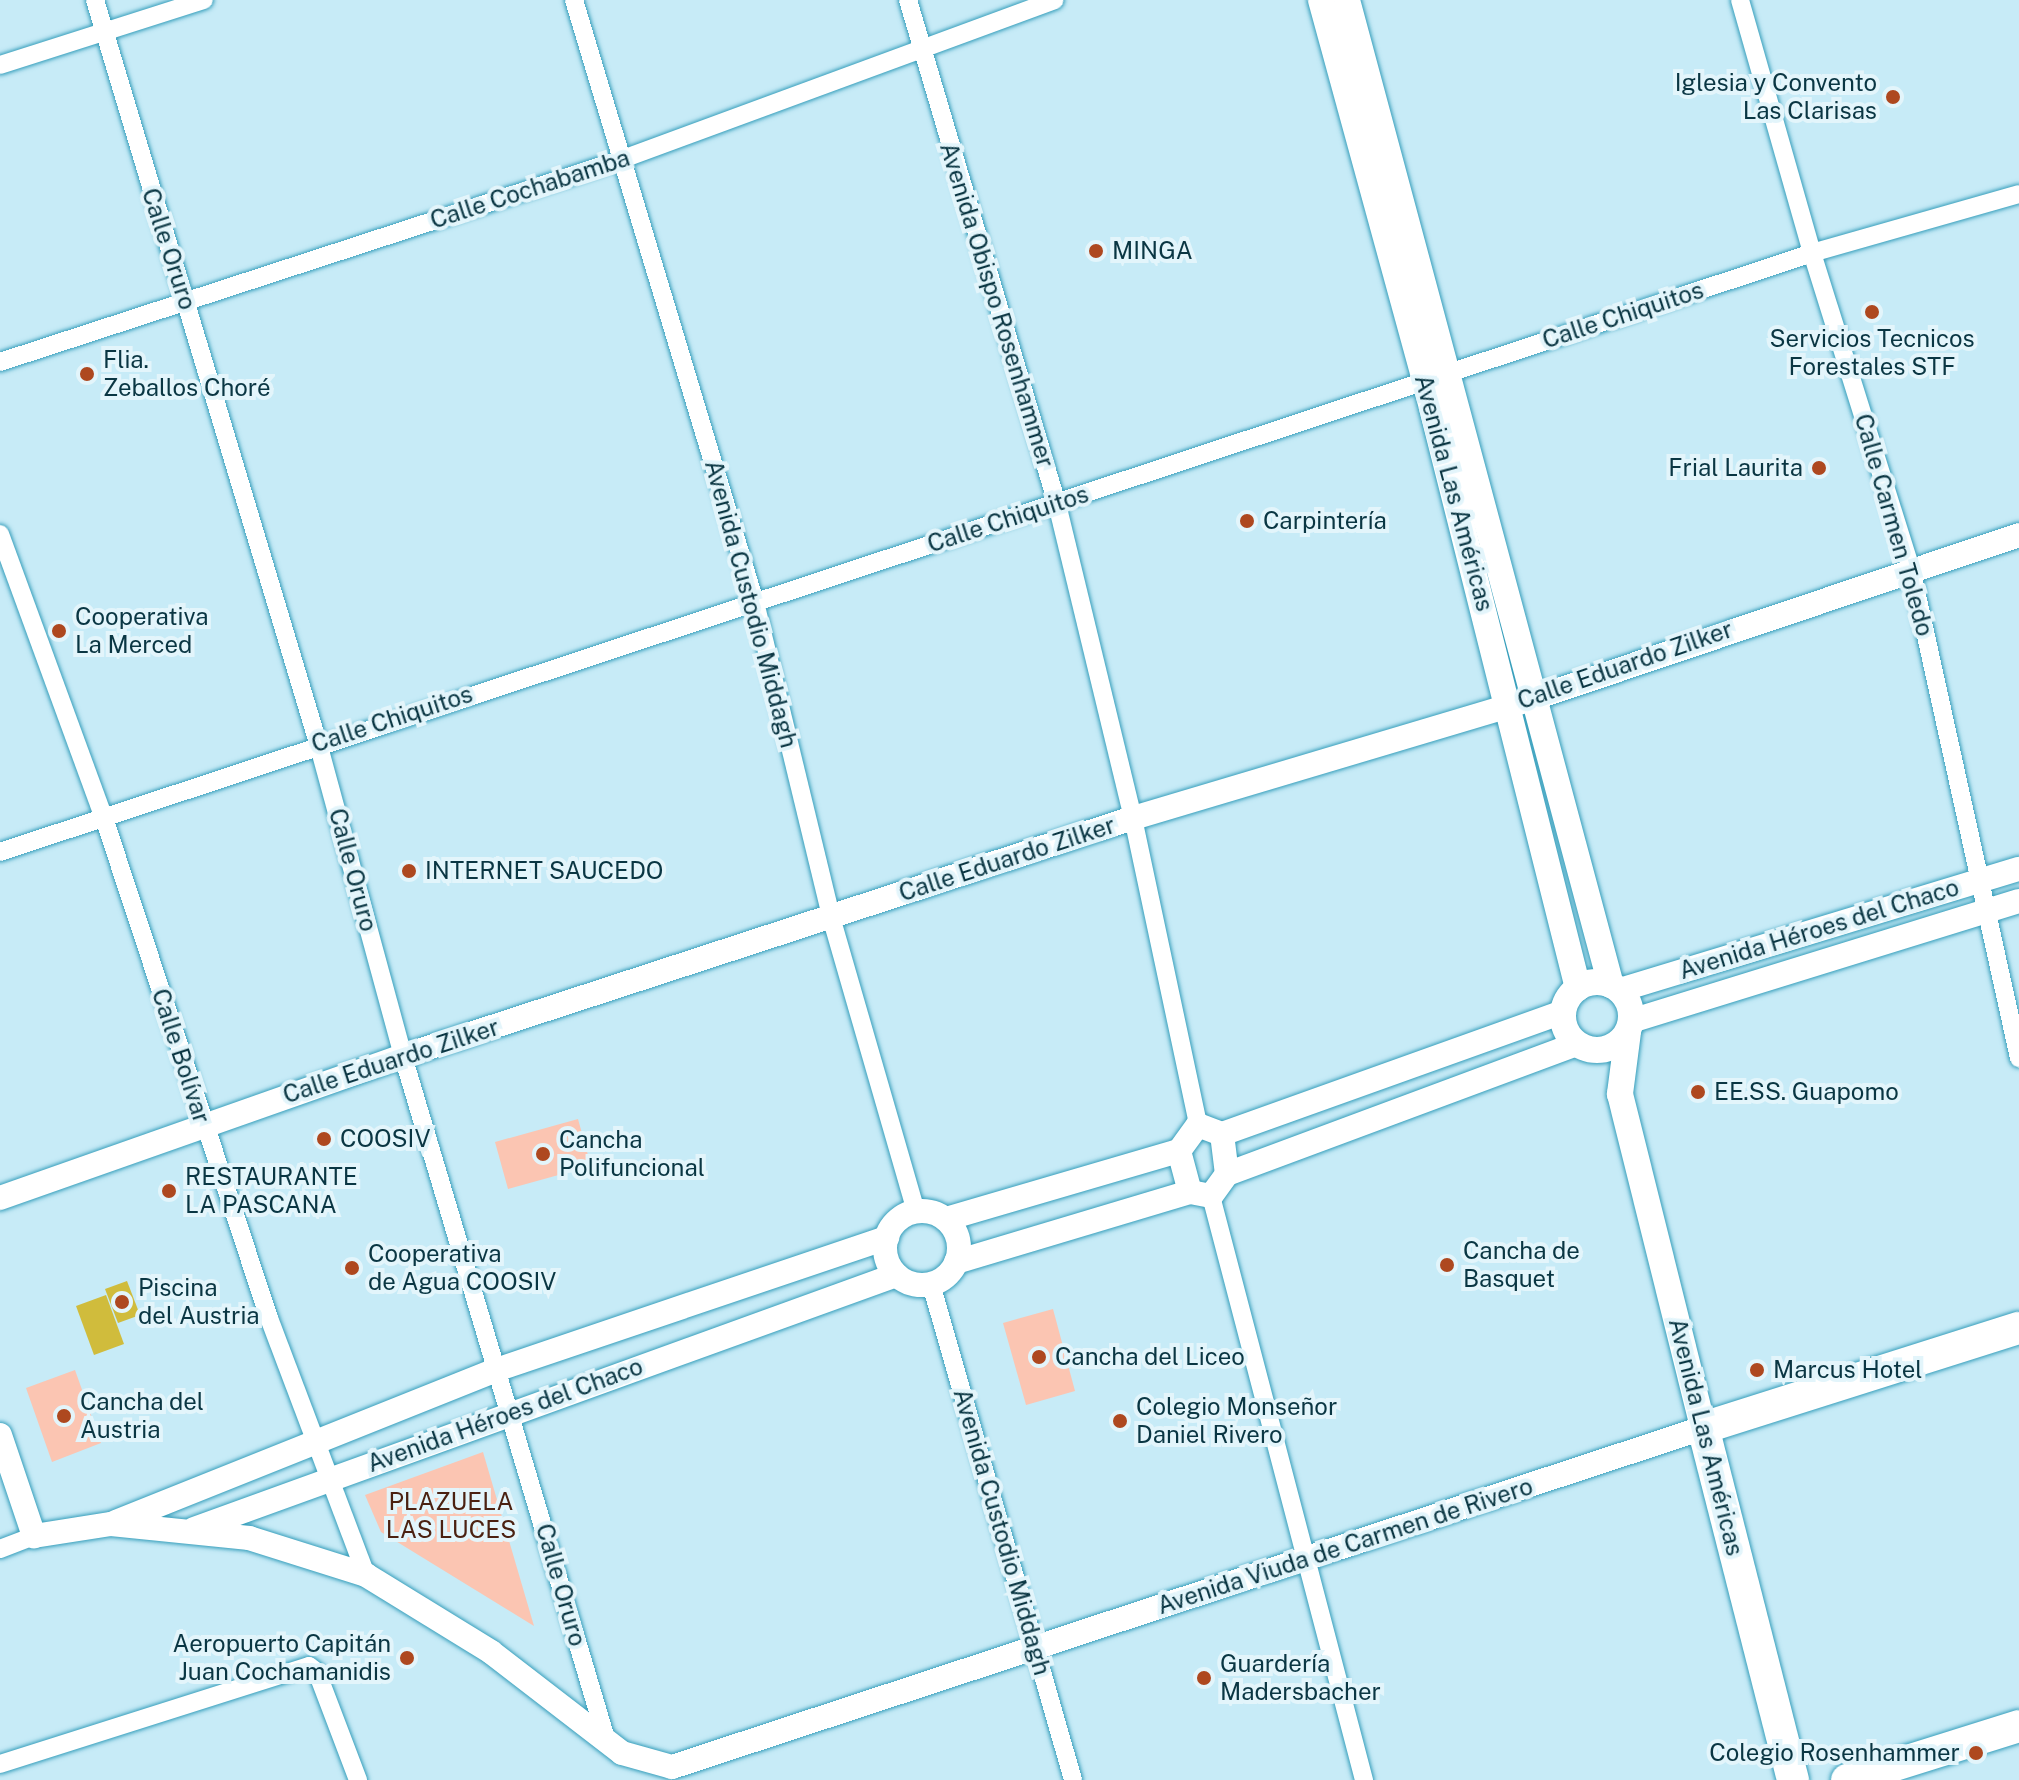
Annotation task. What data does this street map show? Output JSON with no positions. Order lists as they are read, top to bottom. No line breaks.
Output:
{"streets":{"highway":["Avenida Las Américas","Avenida Viuda de Carmen de Rivero"],"street":["Calle Cochabamba","Calle Oruro","Avenida Obispo Rosenhammer","Calle Chiquitos","Calle Carmen Toledo","Avenida Custodio Middagh","Calle Eduardo Zilker","Avenida Héroes del Chaco","Calle Bolívar"]},"crossings":[["Calle Cochabamba","Calle Oruro"],["Calle Cochabamba","Avenida Obispo Rosenhammer"],["Calle Cochabamba","Avenida Custodio Middagh"],["Calle Oruro","Calle Chiquitos"],["Calle Oruro","Calle Eduardo Zilker"],["Calle Oruro","Avenida Héroes del Chaco"],["Calle Oruro","Avenida Viuda de Carmen de Rivero"],["Avenida Obispo Rosenhammer","Calle Chiquitos"],["Avenida Obispo Rosenhammer","Calle Eduardo Zilker"],["Calle Chiquitos","Avenida Las Américas"],["Calle Chiquitos","Calle Carmen Toledo"],["Calle Chiquitos","Avenida Custodio Middagh"],["Calle Chiquitos","Calle Bolívar"],["Avenida Las Américas","Calle Eduardo Zilker"],["Avenida Las Américas","Avenida Héroes del Chaco"],["Avenida Las Américas","Avenida Viuda de Carmen de Rivero"],["Calle Carmen Toledo","Calle Eduardo Zilker"],["Calle Carmen Toledo","Avenida Héroes del Chaco"],["Avenida Custodio Middagh","Calle Eduardo Zilker"],["Avenida Custodio Middagh","Avenida Héroes del Chaco"],["Avenida Custodio Middagh","Avenida Viuda de Carmen de Rivero"],["Calle Eduardo Zilker","Calle Bolívar"],["Avenida Héroes del Chaco","Calle Bolívar"]],"parks":["PLAZUELA LAS LUCES"],"places":["Iglesia y Convento Las Clarisas","MINGA","Servicios Tecnicos Forestales STF","Flia. Zeballos Choré","Frial Laurita","Carpintería","Cooperativa La Merced","INTERNET SAUCEDO","EE.SS. Guapomo","COOSIV","Cancha Polifuncional","RESTAURANTE LA PASCANA","Cancha de Basquet","Cooperativa de Agua COOSIV","Piscina del Austria","Cancha del Liceo","Marcus Hotel","Cancha del Austria","Colegio Monseñor Daniel Rivero","Aeropuerto Capitán Juan Cochamanidis","Guardería Madersbacher","Colegio Rosenhammer"]}
